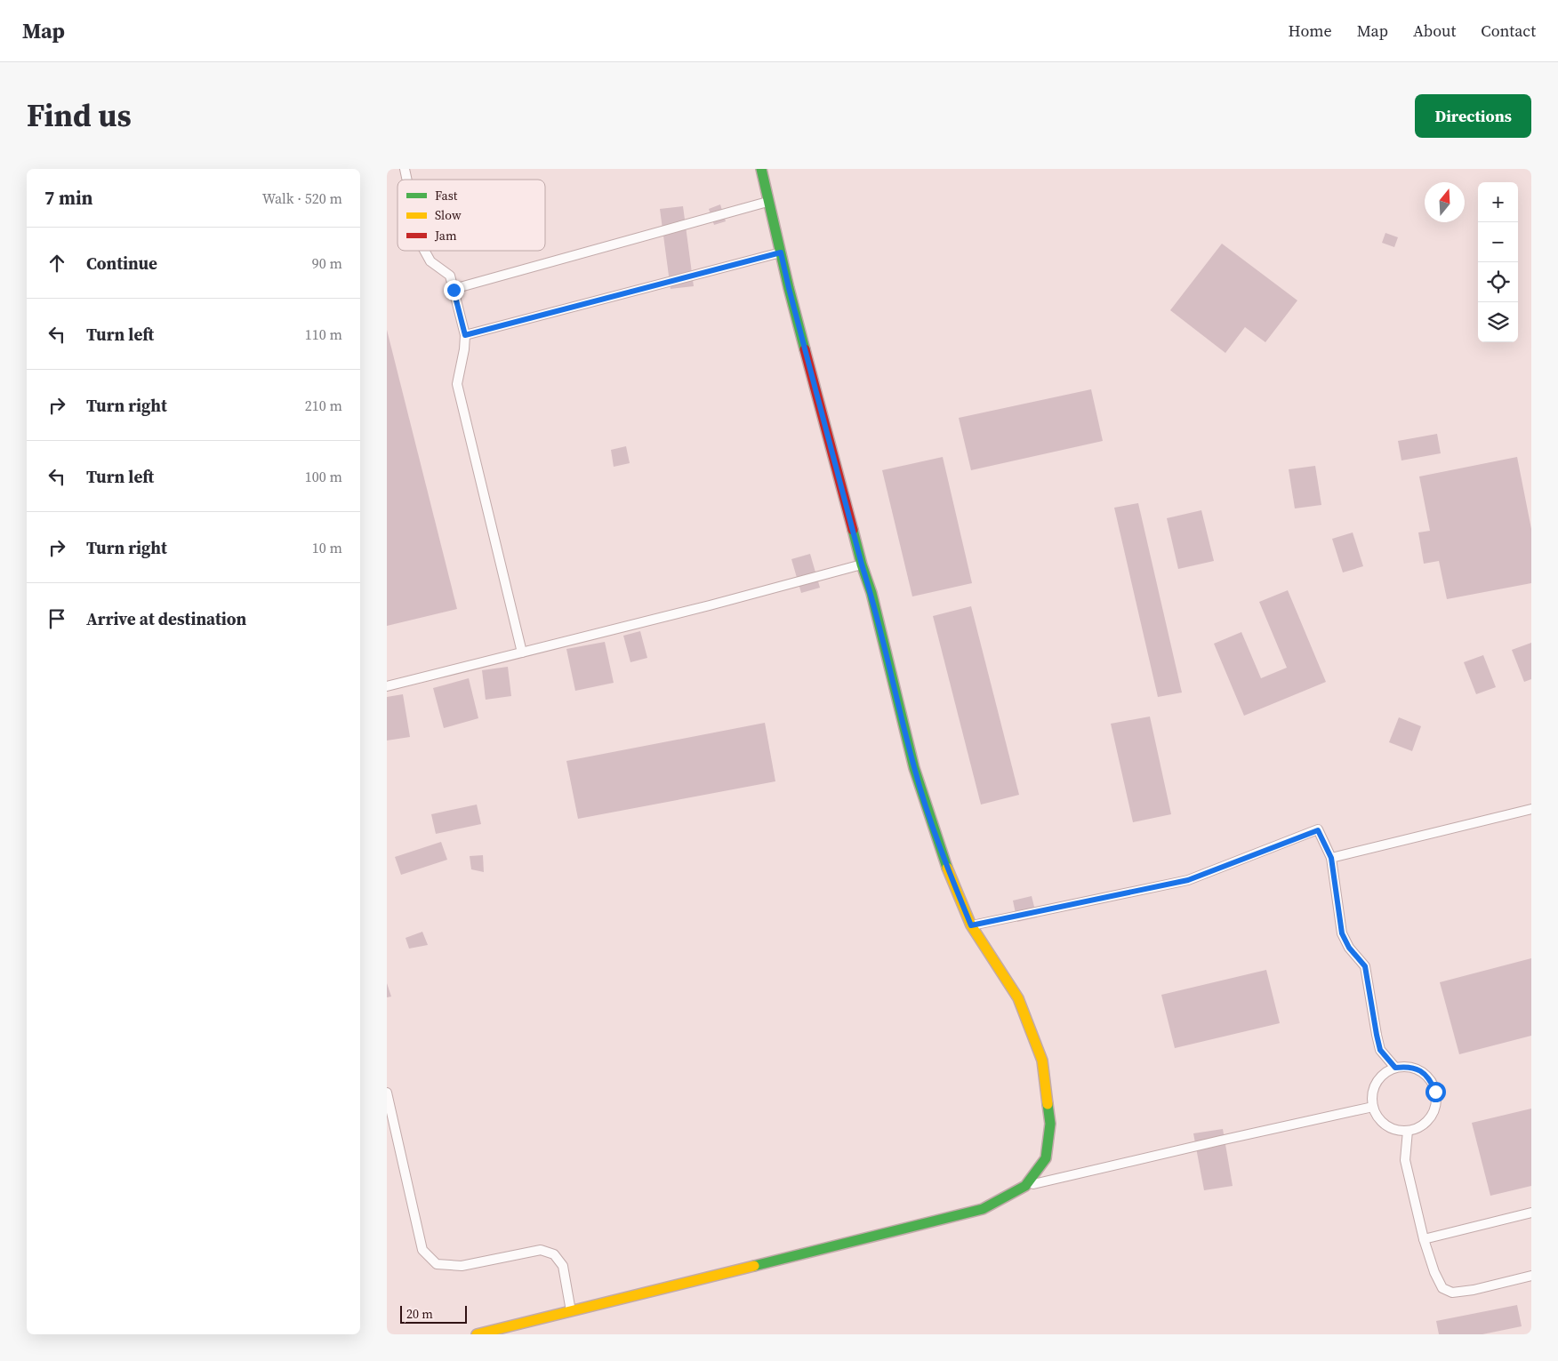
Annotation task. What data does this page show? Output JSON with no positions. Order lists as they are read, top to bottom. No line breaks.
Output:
{"legend":["Fast","Slow","Jam"],"scale_bar":"20 m","north":"top","page":{"header":"Map","nav":["Home","Map","About","Contact"],"title":"Find us","buttons":"Directions","heading":["7 min","Walk · 520 m"],"map_buttons":["+","−"],"list":[["Continue","90 m"],["Turn left","110 m"],["Turn right","210 m"],["Turn left","100 m"],["Turn right","10 m"],"Arrive at destination"],"scale":"20 m"}}
